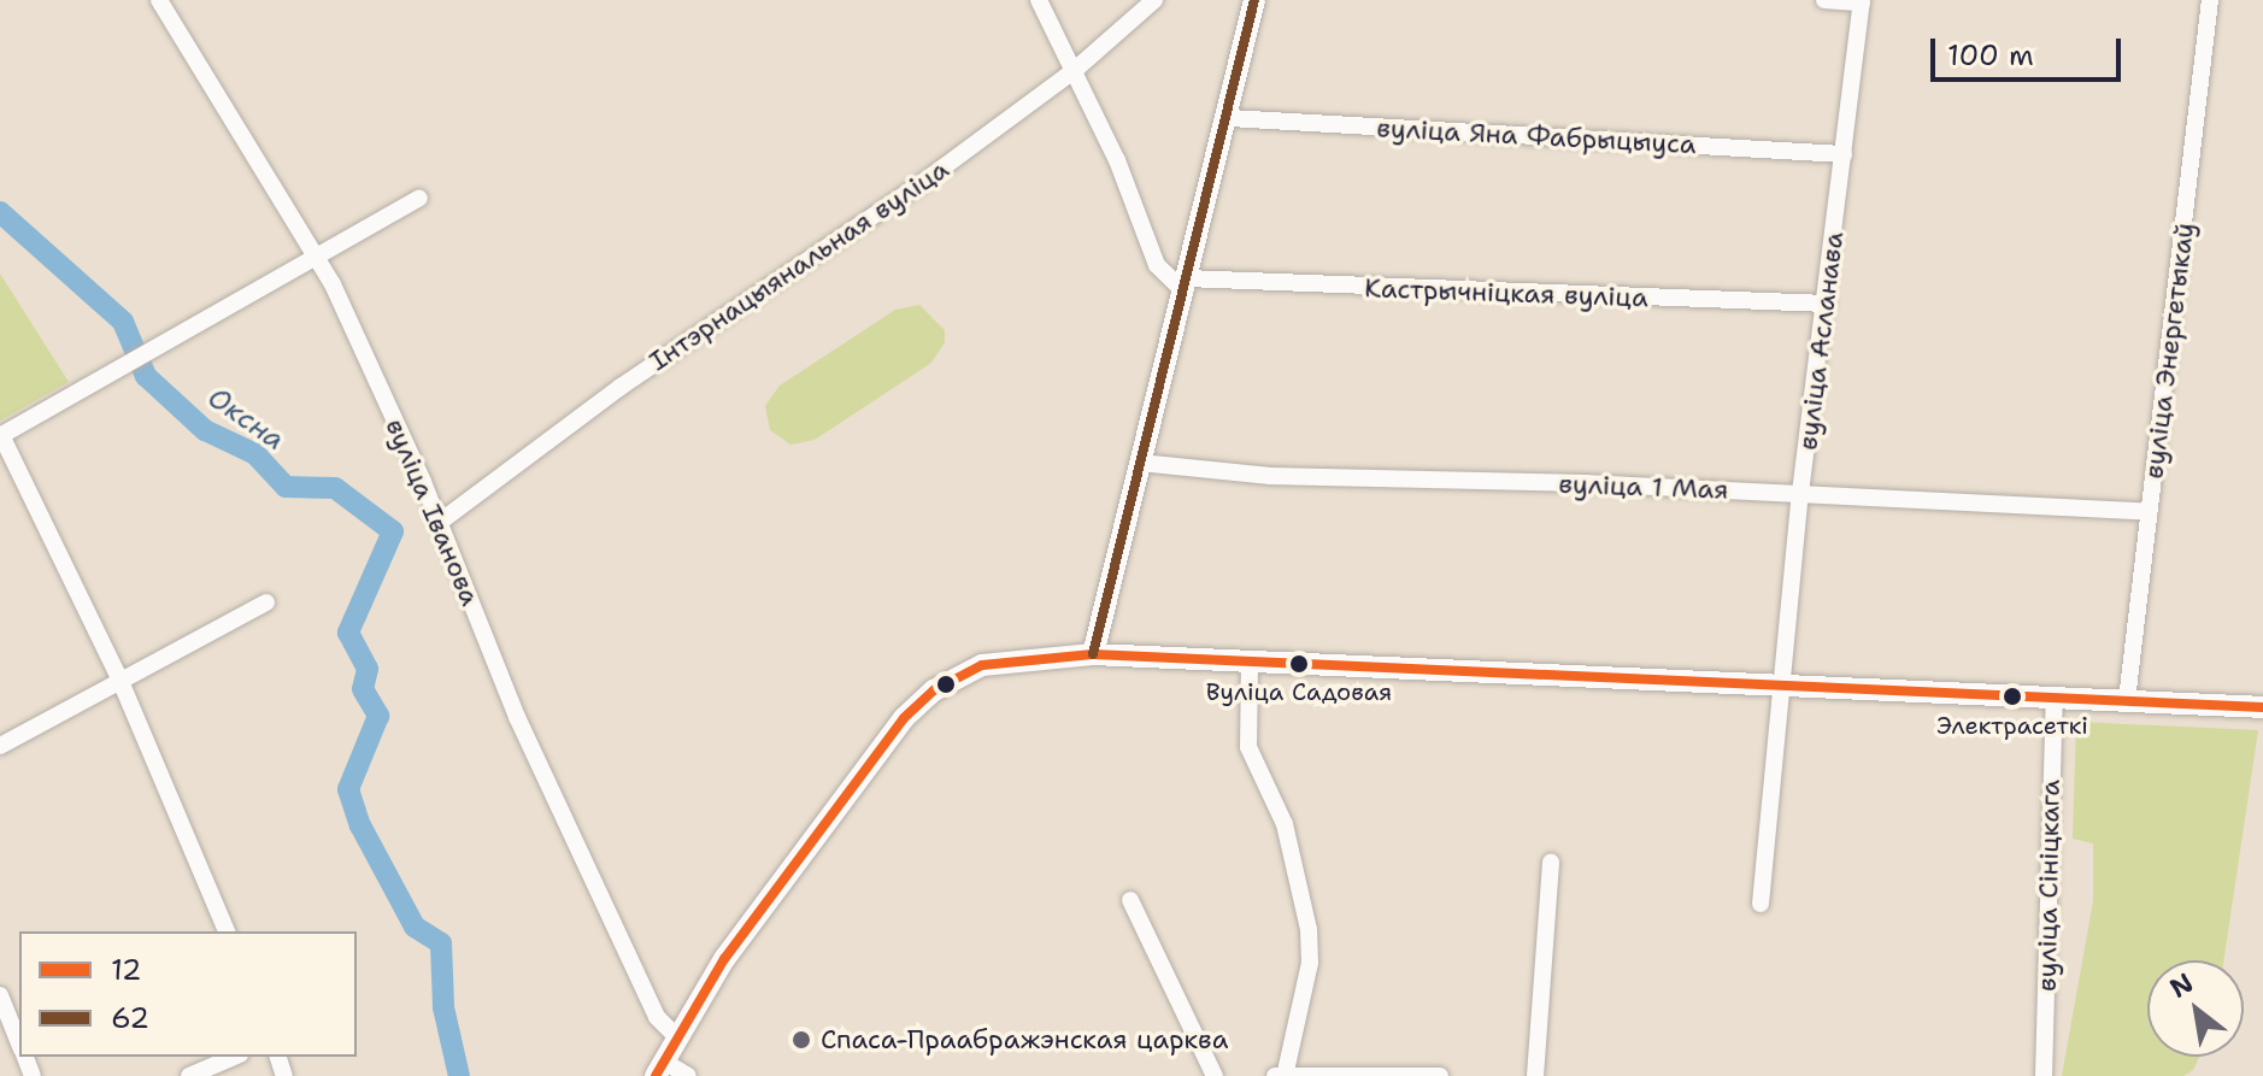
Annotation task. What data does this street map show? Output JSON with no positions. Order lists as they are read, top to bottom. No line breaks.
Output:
{"streets":{"street":["вуліца Яна Фабрыцыуса","Інтэрнацыянальная вуліца","Кастрычніцкая вуліца","вуліца Асланава","вуліца Энергетыкаў","вуліца 1 Мая","вуліца Іванова","вуліца Сініцкага"]},"crossings":[["вуліца Яна Фабрыцыуса","вуліца Асланава"],["Інтэрнацыянальная вуліца","вуліца Іванова"],["Кастрычніцкая вуліца","вуліца Асланава"],["вуліца Асланава","вуліца 1 Мая"],["вуліца Энергетыкаў","вуліца 1 Мая"]],"water":["Оксна"],"places":["Вуліца Садовая","Электрасеткі","Спаса-Праабражэнская царква"],"lines":["transit line 62","transit line 12"],"legend":["12","62"],"scale_bar":"100 m","north":"top left"}
